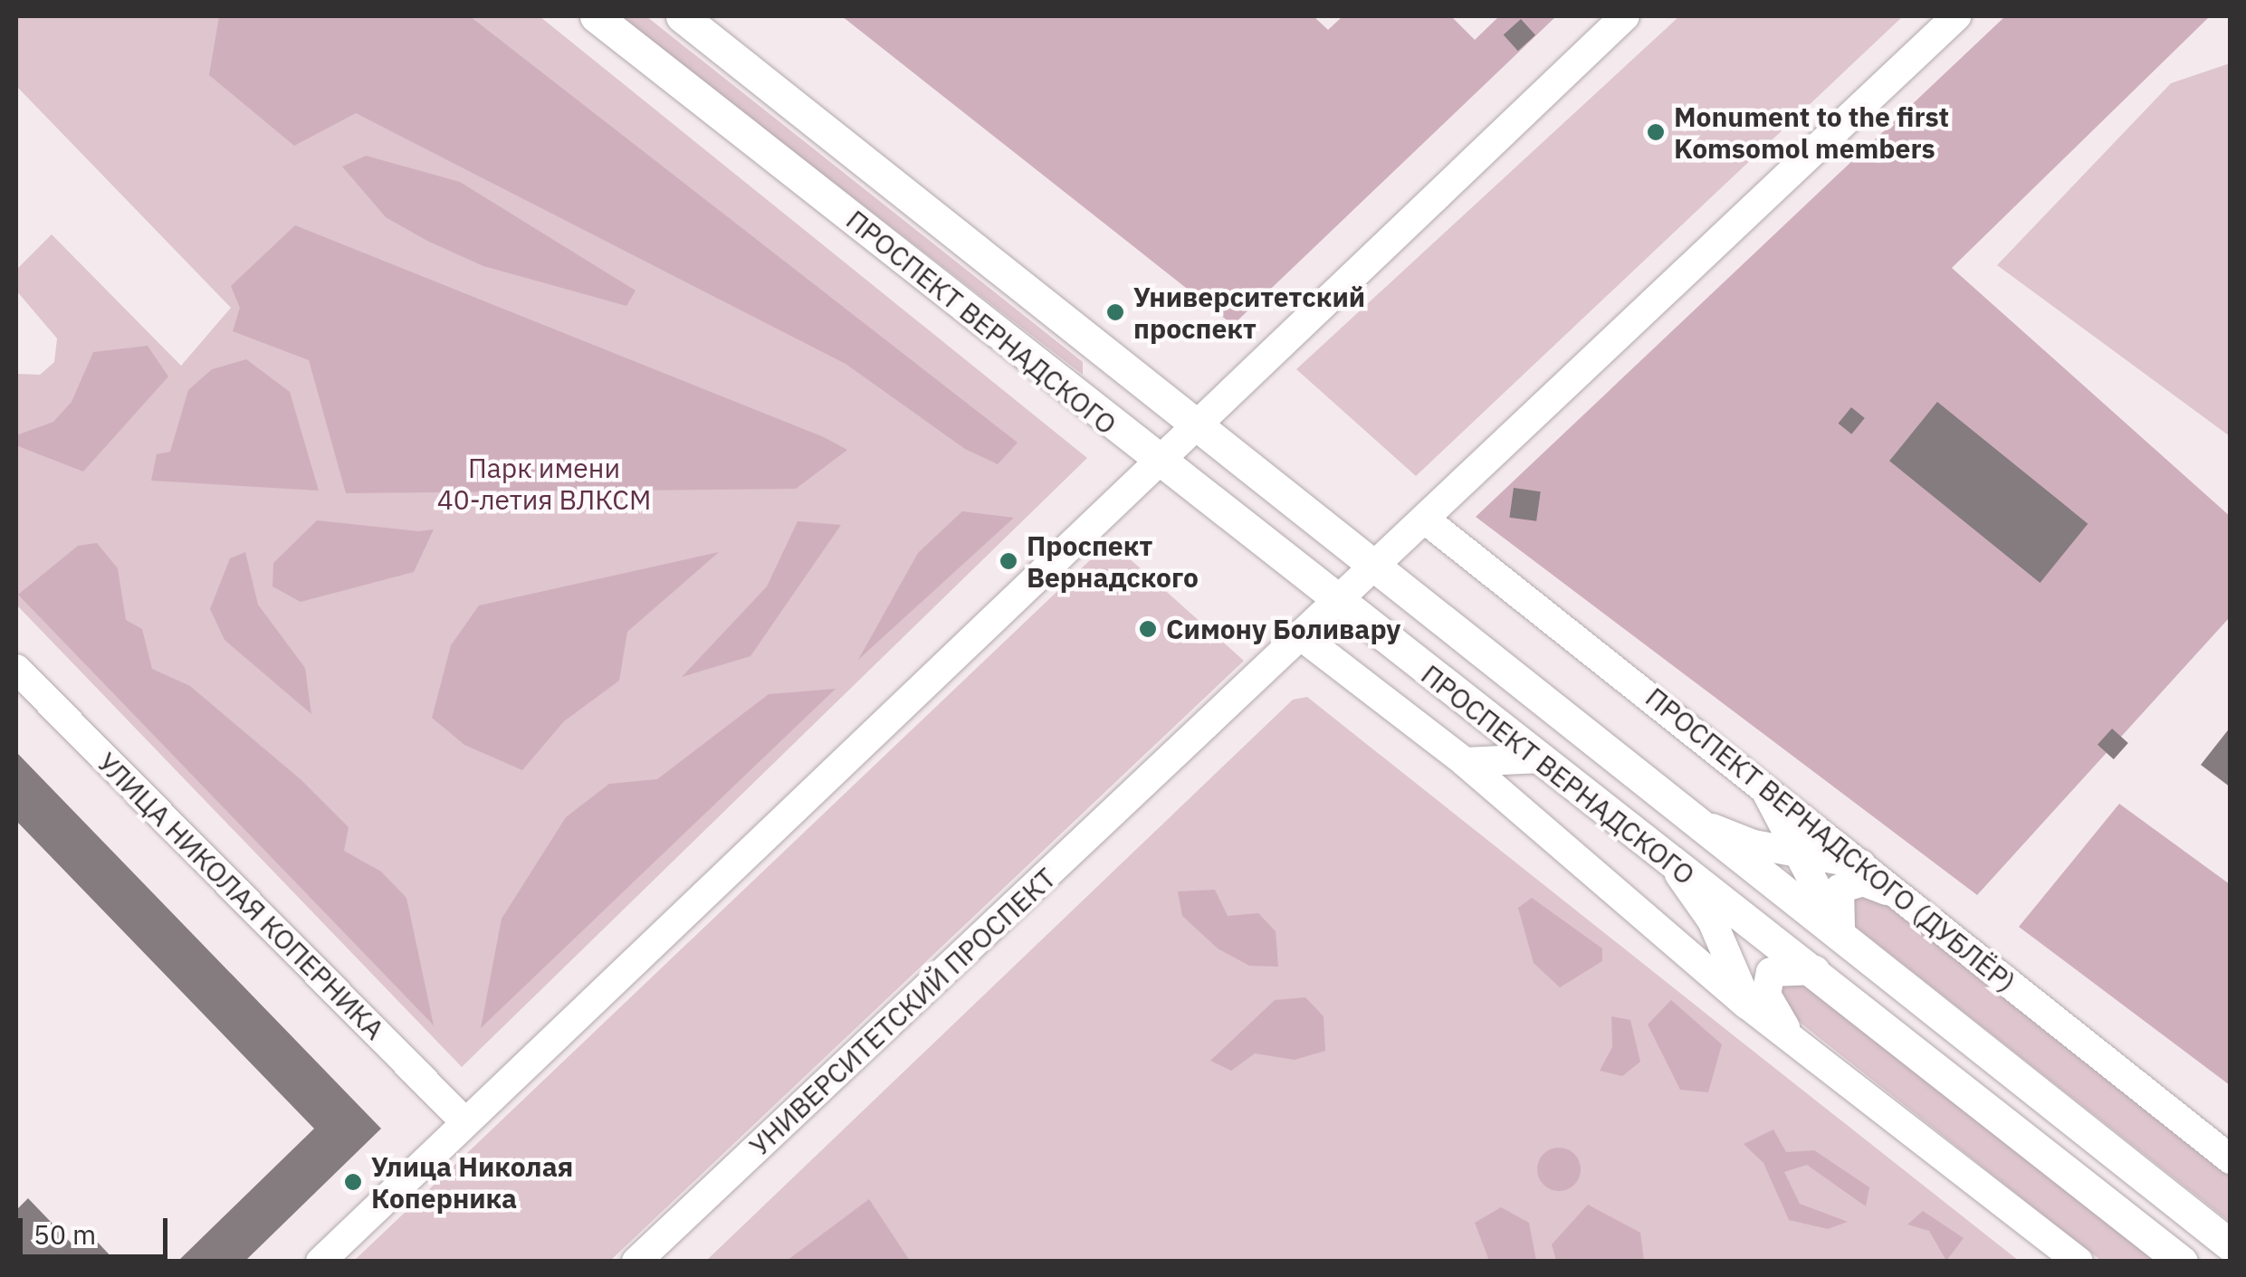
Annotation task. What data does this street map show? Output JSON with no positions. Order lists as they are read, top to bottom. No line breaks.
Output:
{"streets":{"main road":["ПРОСПЕКТ ВЕРНАДСКОГО","ПРОСПЕКТ ВЕРНАДСКОГО (ДУБЛЁР)","УЛИЦА НИКОЛАЯ КОПЕРНИКА","УНИВЕРСИТЕТСКИЙ ПРОСПЕКТ"]},"crossings":[["ПРОСПЕКТ ВЕРНАДСКОГО","УНИВЕРСИТЕТСКИЙ ПРОСПЕКТ"],["ПРОСПЕКТ ВЕРНАДСКОГО (ДУБЛЁР)","УНИВЕРСИТЕТСКИЙ ПРОСПЕКТ"]],"parks":["Парк имени 40-летия ВЛКСМ"],"places":["Monument to the first Komsomol members","Университетский проспект","Проспект Вернадского","Симону Боливару","Улица Николая Коперника"],"scale_bar":"50 m"}
